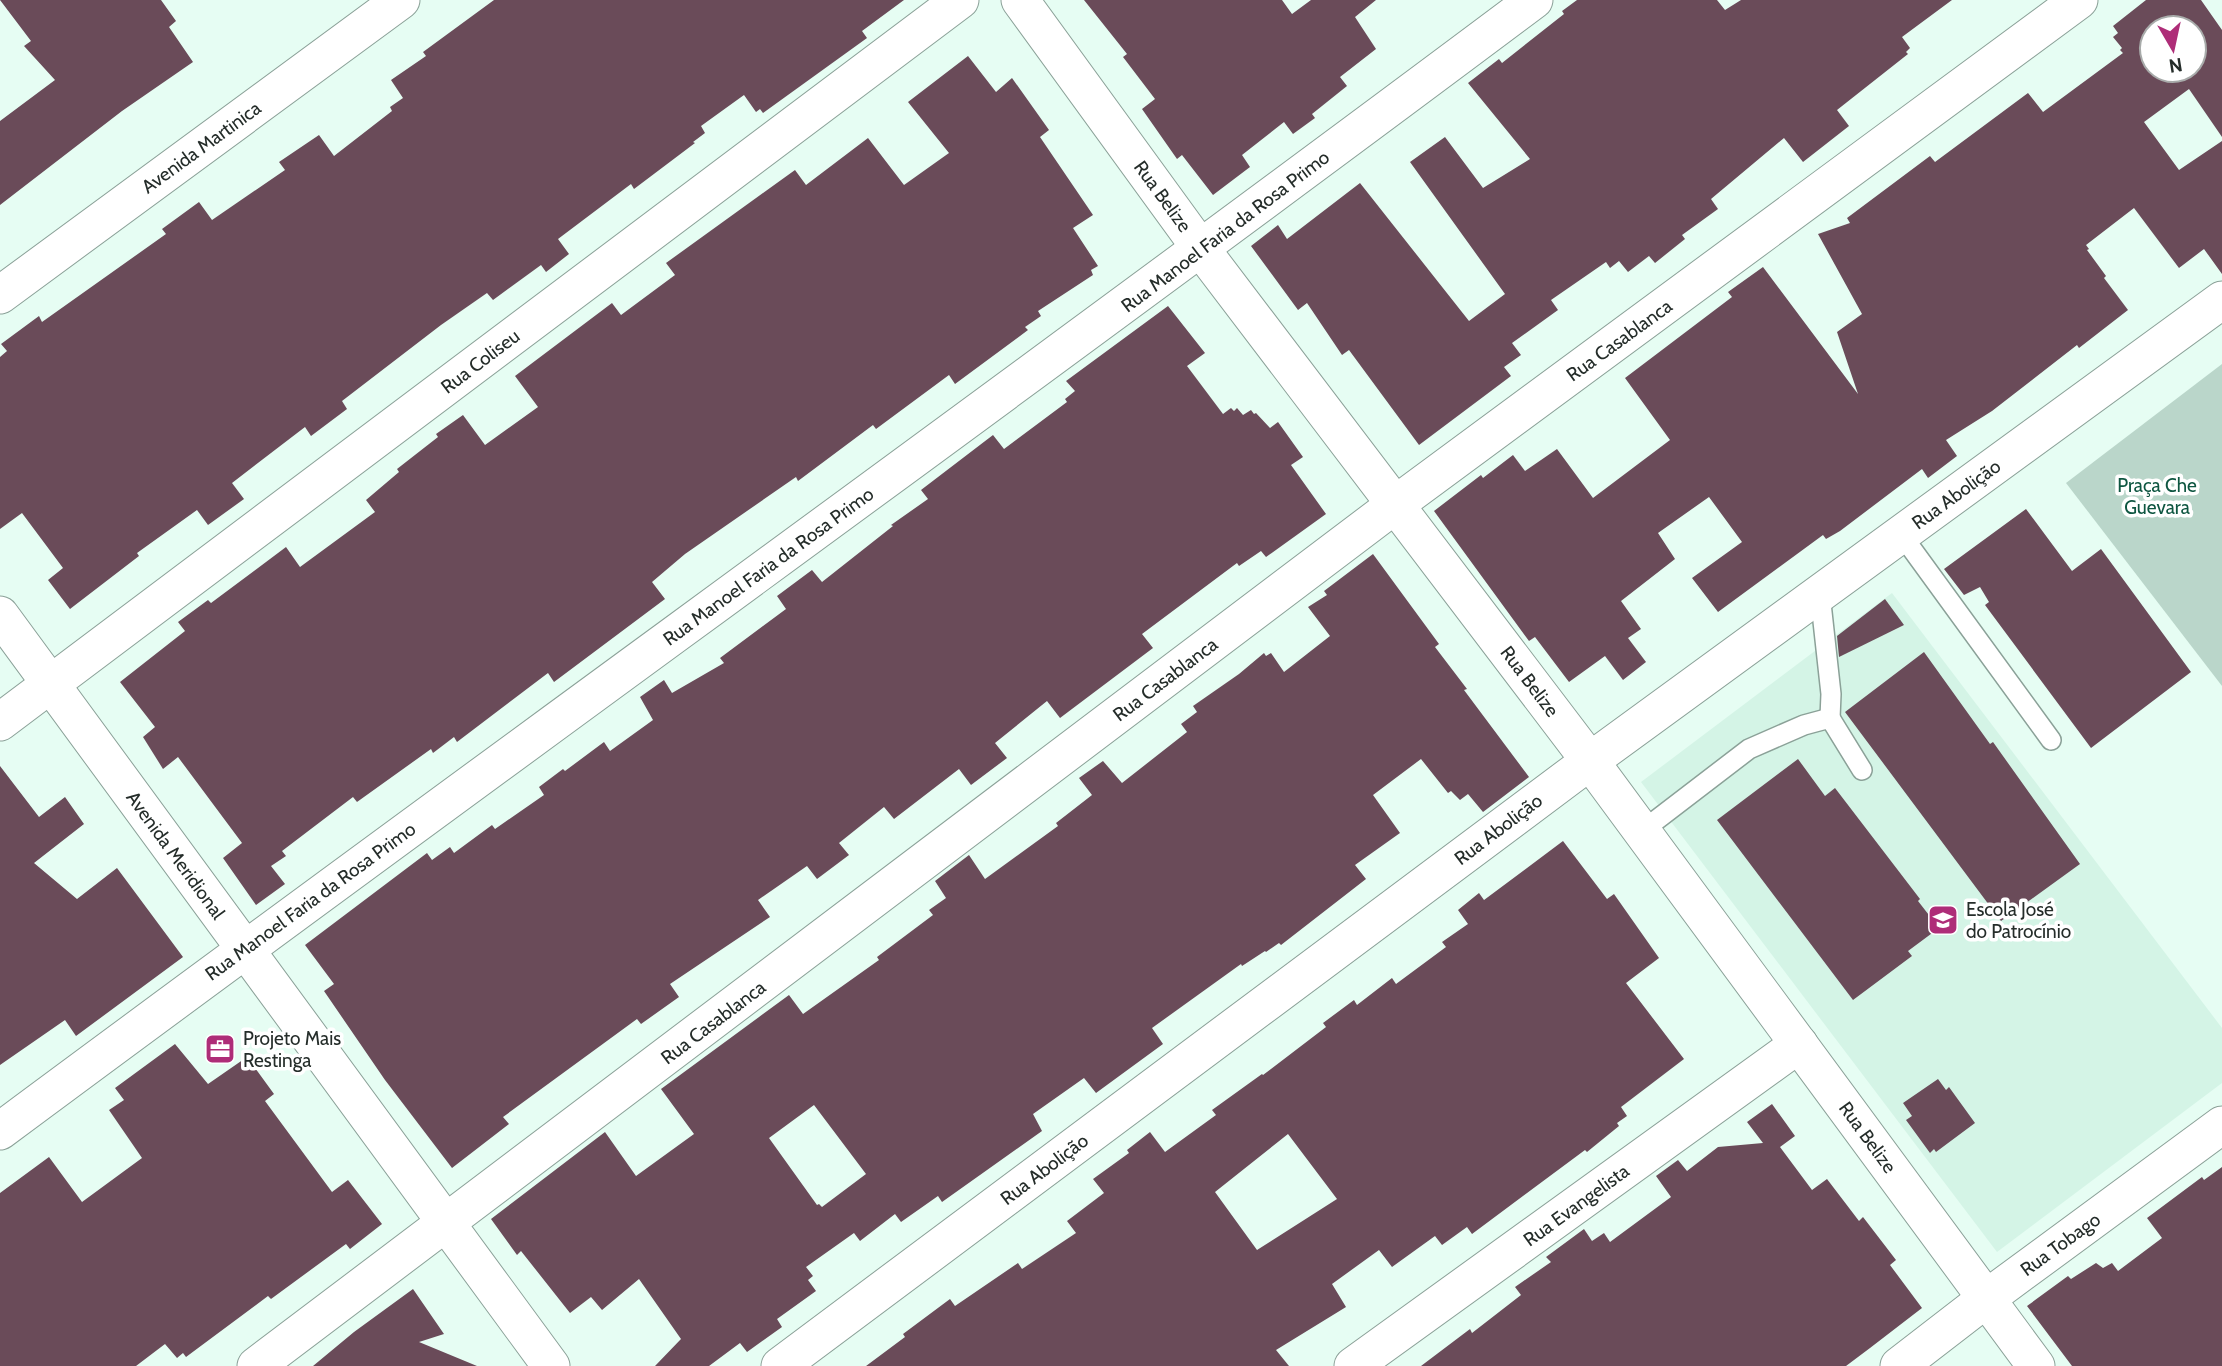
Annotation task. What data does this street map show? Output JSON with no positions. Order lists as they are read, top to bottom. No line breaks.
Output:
{"streets":{"street":["Avenida Martinica","Rua Belize","Rua Manoel Faria da Rosa Primo","Rua Casablanca","Rua Coliseu","Rua Abolição","Avenida Meridional","Rua Evangelista","Rua Tobago"]},"crossings":[["Rua Belize","Rua Manoel Faria da Rosa Primo"],["Rua Belize","Rua Casablanca"],["Rua Belize","Rua Abolição"],["Rua Belize","Rua Evangelista"],["Rua Belize","Rua Tobago"],["Rua Manoel Faria da Rosa Primo","Avenida Meridional"],["Rua Casablanca","Avenida Meridional"],["Rua Coliseu","Avenida Meridional"]],"parks":["Praça Che Guevara"],"places":{"school or university":["Escola José do Patrocínio"],"office":["Projeto Mais Restinga"]},"north":"bottom"}
